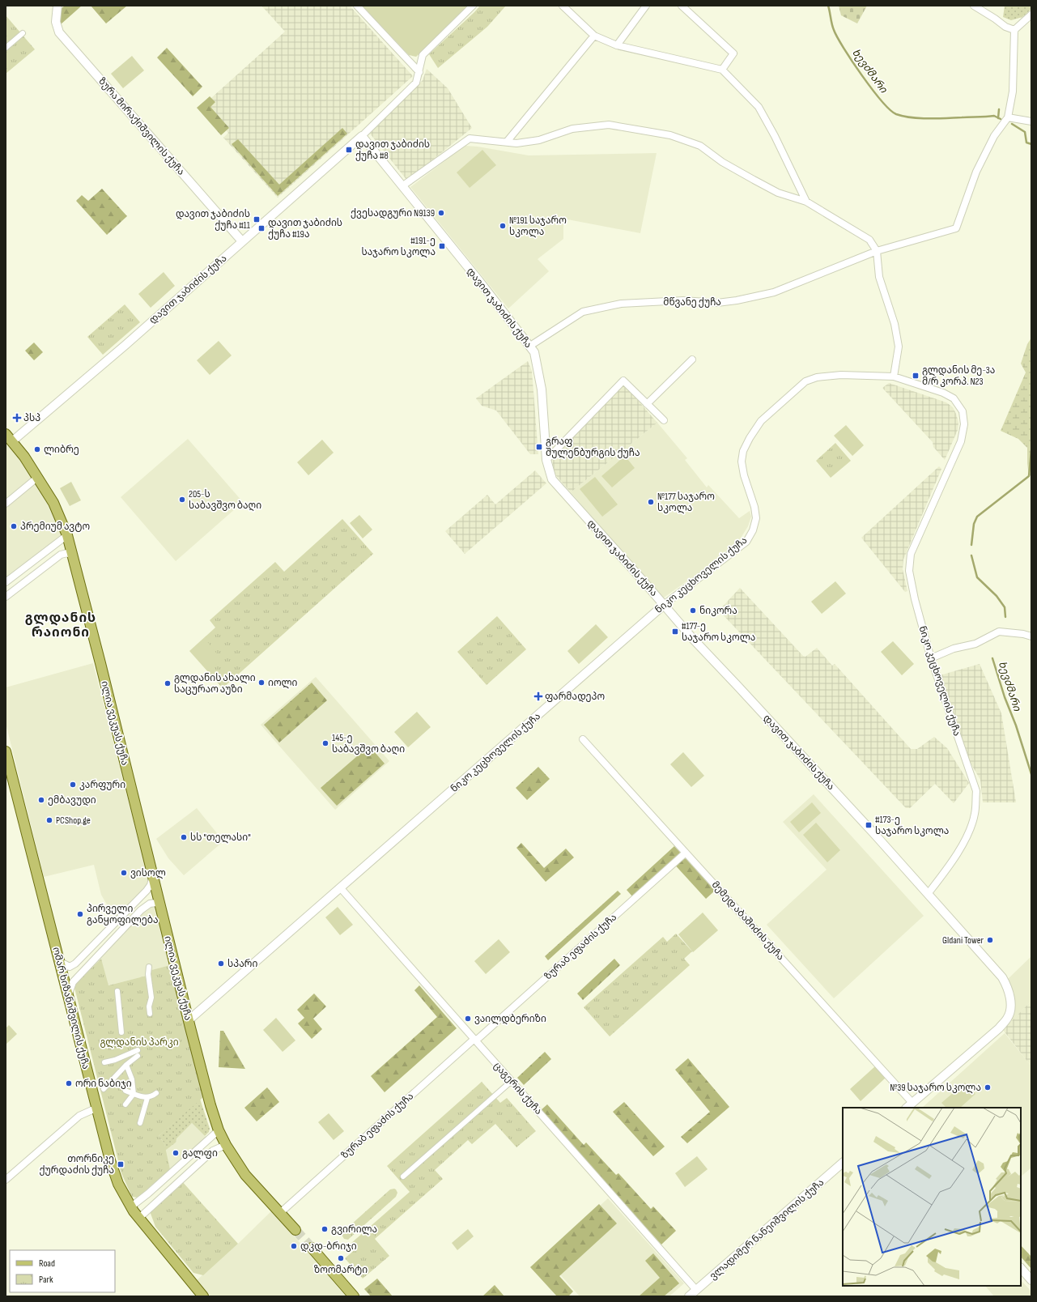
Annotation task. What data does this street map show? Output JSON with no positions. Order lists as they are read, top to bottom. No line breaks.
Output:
{"streets":{"main road":["ილია ვეკუას ქუჩა","ომარ ხიზანიშვილის ქუჩა"],"street":["ზურა მირაქიშვილის ქუჩა","დავით ჯაბიძის ქუჩა","მწვანე ქუჩა","ნიკო კეცხოველის ქუჩა","მემედ აბაშიძის ქუჩა","ზურაბ ეფაძის ქუჩა","ცაგერის ქუჩა","ვლადიმერ ნანეიშვილის ქუჩა"]},"crossings":[["ზურა მირაქიშვილის ქუჩა","დავით ჯაბიძის ქუჩა"],["დავით ჯაბიძის ქუჩა","მწვანე ქუჩა"],["დავით ჯაბიძის ქუჩა","ნიკო კეცხოველის ქუჩა"],["დავით ჯაბიძის ქუჩა","ილია ვეკუას ქუჩა"],["დავით ჯაბიძის ქუჩა","მემედ აბაშიძის ქუჩა"],["ნიკო კეცხოველის ქუჩა","ილია ვეკუას ქუჩა"],["ნიკო კეცხოველის ქუჩა","ცაგერის ქუჩა"],["ილია ვეკუას ქუჩა","ზურაბ ეფაძის ქუჩა"],["მემედ აბაშიძის ქუჩა","ზურაბ ეფაძის ქუჩა"],["ზურაბ ეფაძის ქუჩა","ცაგერის ქუჩა"],["ცაგერის ქუჩა","ვლადიმერ ნანეიშვილის ქუჩა"]],"districts":["გლდანის რაიონი"],"water":["ხევძმარი"],"parks":["გლდანის პარკი"],"places":{"transit":["დავით ჯაბიძის ქუჩა #8","დავით ჯაბიძის ქუჩა #11","დავით ჯაბიძის ქუჩა #19ა","#191-ე საჯარო სკოლა","გლდანის მე-3ა მ/რ კორპ. N23","გრაფ შულენბურგის ქუჩა","#177-ე საჯარო სკოლა","#173-ე საჯარო სკოლა","თორნიკე ქურდაძის ქუჩა"],"other":["ქვესადგური N9139","№191 საჯარო სკოლა","ლიბრე","205-ს საბავშვო ბაღი","№177 საჯარო სკოლა","პრემიუმ ავტო","ნიკორა","იოლი","გლდანის ახალი საცურაო აუზი","145-ე საბავშვო ბაღი","კარფური","ემბავუდი","PCShop.ge","სს \"თელასი\"","ვისოლ","პირველი განყოფილება","Gldani Tower","სპარი","ვაილდბერიზი","ორი ნაბიჯი","№39 საჯარო სკოლა","გალფი","გვირილა","დკდ-ბრიჯი","ზოომარტი"],"health":["პსპ","ფარმადეპო"]},"legend":["Road","Park"]}
